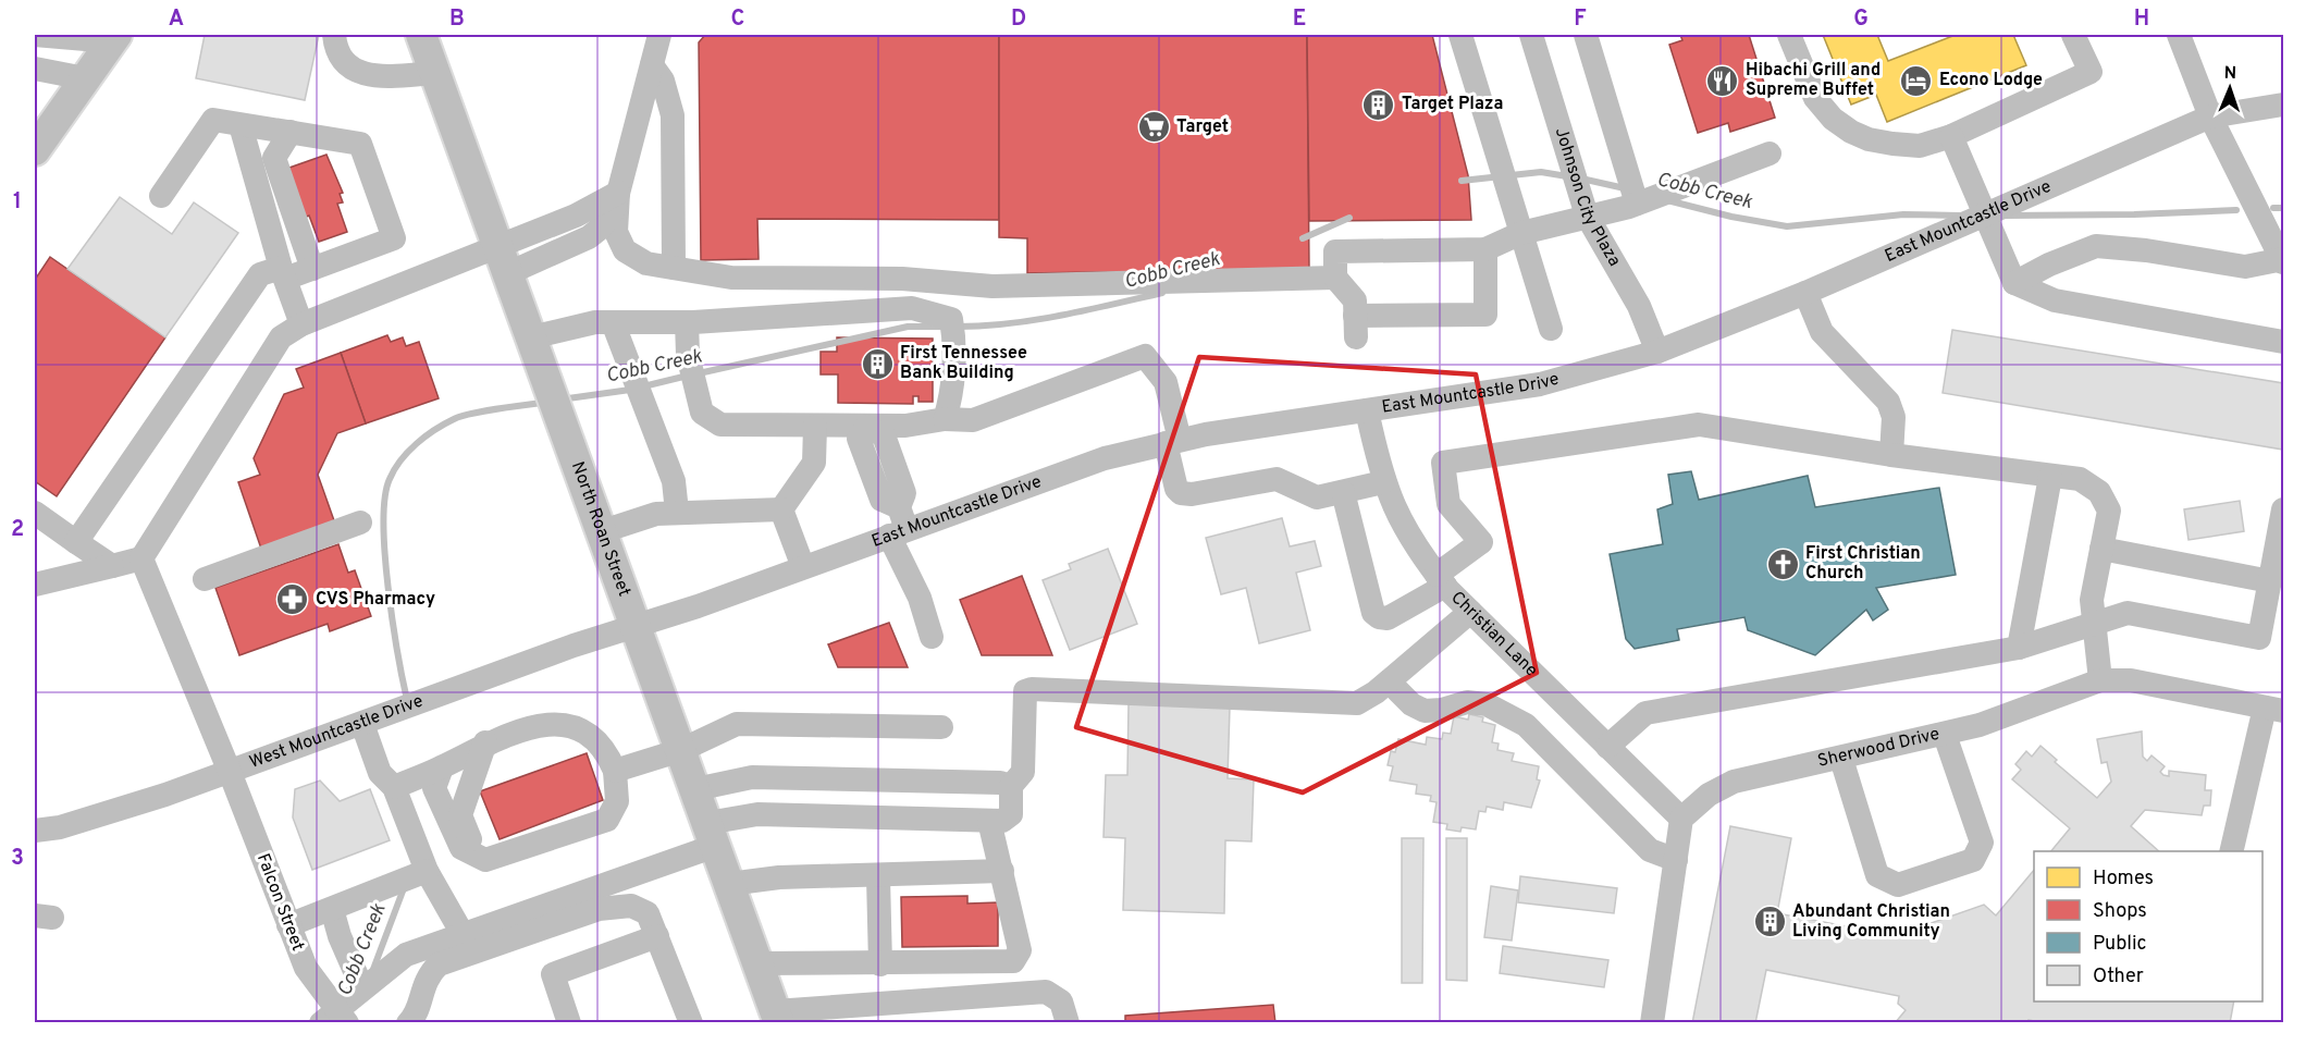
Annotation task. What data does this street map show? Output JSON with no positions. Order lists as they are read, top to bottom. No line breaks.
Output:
{"streets":{"main road":["North Roan Street"],"street":["Johnson City Plaza","East Mountcastle Drive","Christian Lane","West Mountcastle Drive","Sherwood Drive","Falcon Street"]},"crossings":[["Johnson City Plaza","East Mountcastle Drive"],["East Mountcastle Drive","North Roan Street"],["East Mountcastle Drive","Christian Lane"],["East Mountcastle Drive","West Mountcastle Drive"],["North Roan Street","West Mountcastle Drive"],["Christian Lane","Sherwood Drive"],["West Mountcastle Drive","Falcon Street"]],"water":["Cobb Creek"],"places":{"restaurant":["Hibachi Grill and Supreme Buffet"],"hotel":["Econo Lodge"],"building":["Target Plaza","First Tennessee Bank Building","Abundant Christian Living Community"],"supermarket":["Target"],"church":["First Christian Church"],"pharmacy":["CVS Pharmacy"]},"legend":["Homes","Shops","Public","Other"],"north":"top","grid":{"columns":["A","B","C","D","E","F","G","H"],"rows":["1","2","3"]}}
